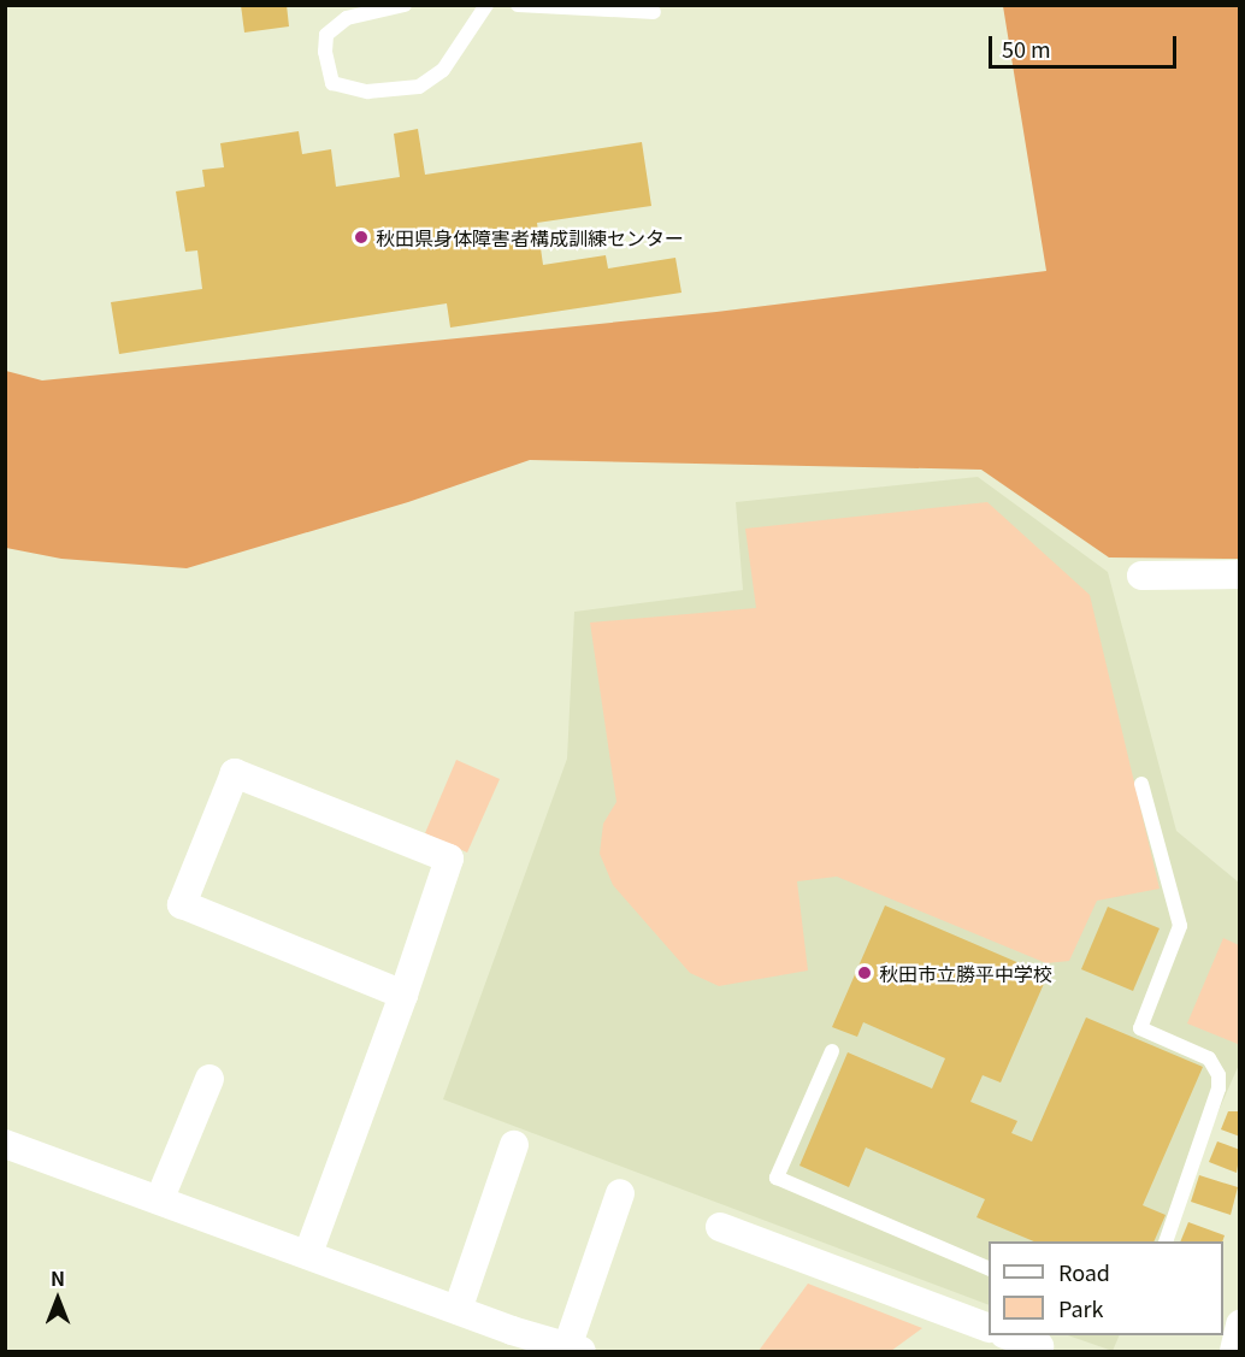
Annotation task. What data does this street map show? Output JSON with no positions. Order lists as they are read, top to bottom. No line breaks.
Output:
{"places":["秋田県身体障害者構成訓練センター","秋田市立勝平中学校"],"legend":["Road","Park"],"scale_bar":"50 m","north":"top"}
